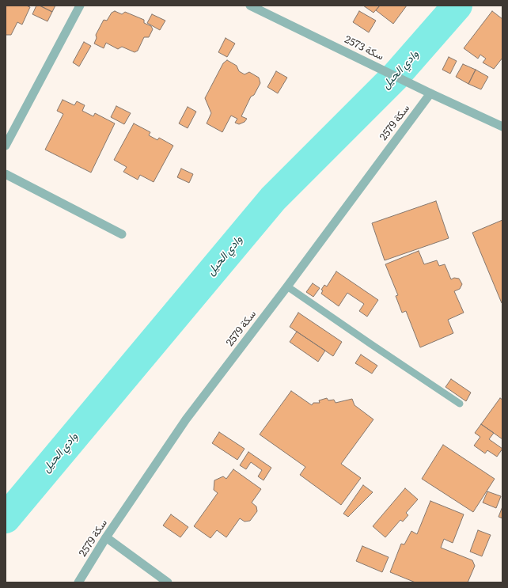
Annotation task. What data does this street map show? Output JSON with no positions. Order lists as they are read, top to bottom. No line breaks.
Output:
{"streets":{"street":["سكة 2573","سكة 2579"]},"crossings":[["سكة 2573","سكة 2579"]],"water":["وادي الحيل"]}
